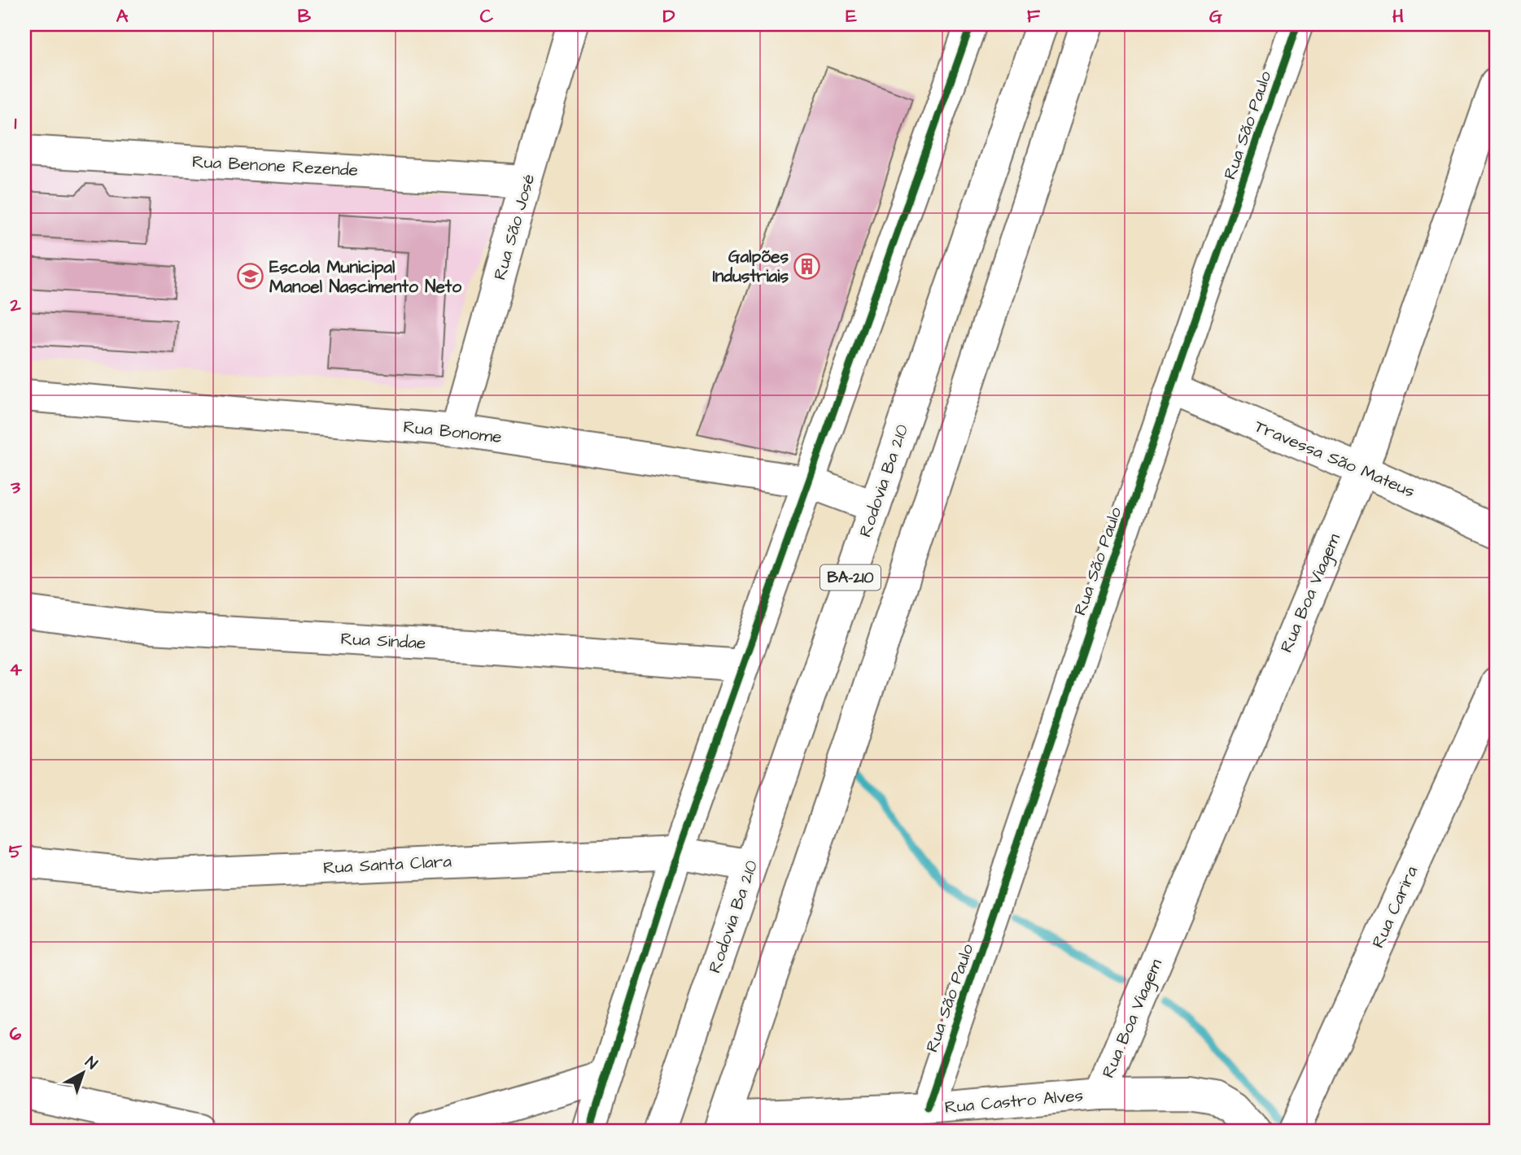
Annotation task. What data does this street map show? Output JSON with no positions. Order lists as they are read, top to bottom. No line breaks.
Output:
{"streets":{"street":["Rua São Paulo","Rua Benone Rezende","Rua São José","Rua Bonome","Travessa São Mateus","Rodovia Ba 210","BA-210","Rua Boa Viagem","Rua Sindae","Rua Santa Clara","Rua Carira","Rua Castro Alves"]},"crossings":[["Rua São Paulo","Travessa São Mateus"],["Rua São Paulo","Rua Castro Alves"],["Rua Benone Rezende","Rua São José"],["Rua São José","Rua Bonome"],["Rua Bonome","Rodovia Ba 210"],["Travessa São Mateus","Rua Boa Viagem"],["Rodovia Ba 210","Rua Santa Clara"],["Rua Boa Viagem","Rua Castro Alves"]],"places":{"building":["Galpões Industriais"],"school or university":["Escola Municipal Manoel Nascimento Neto"]},"north":"top right","grid":{"columns":["A","B","C","D","E","F","G","H"],"rows":["1","2","3","4","5","6"]}}
